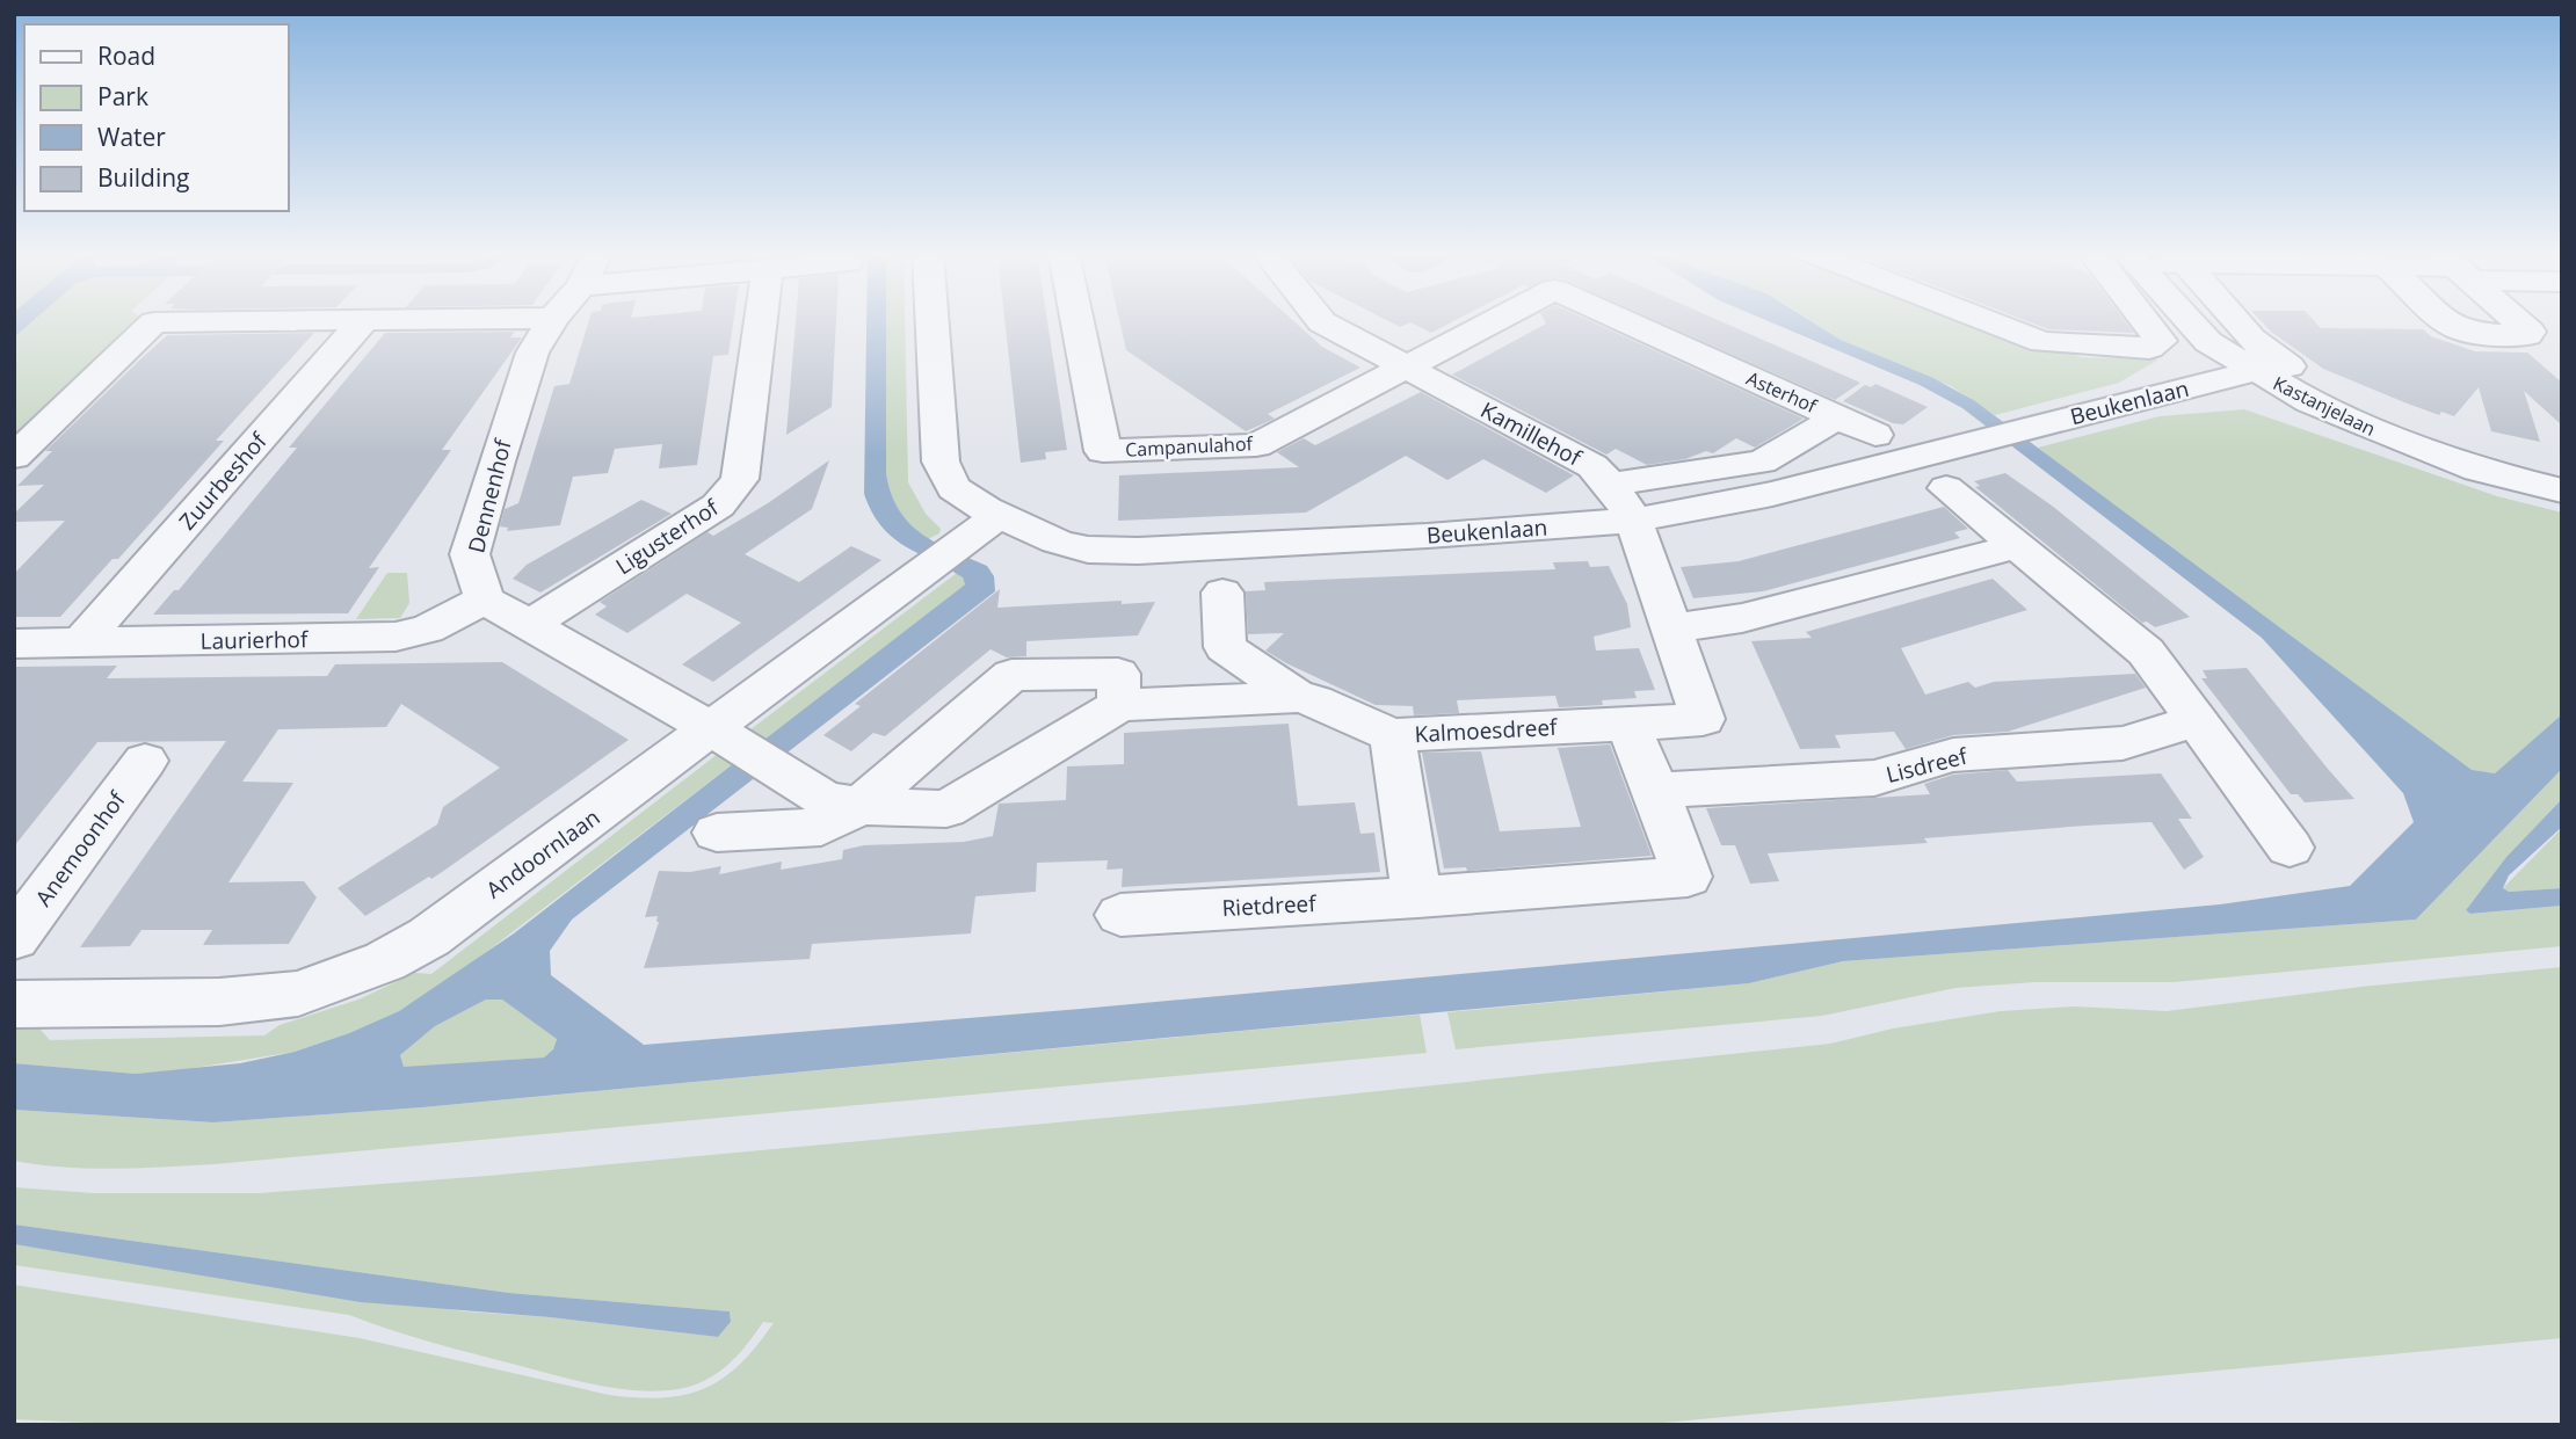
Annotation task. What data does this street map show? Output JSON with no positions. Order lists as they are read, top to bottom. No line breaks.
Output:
{"streets":{"street":["Asterhof","Beukenlaan","Kastanjelaan","Kamillehof","Campanulahof","Zuurbeshof","Dennenhof","Ligusterhof","Laurierhof","Kalmoesdreef","Lisdreef","Anemoonhof","Andoornlaan","Rietdreef"]},"crossings":[["Asterhof","Kamillehof"],["Asterhof","Campanulahof"],["Beukenlaan","Kastanjelaan"],["Beukenlaan","Kamillehof"],["Beukenlaan","Andoornlaan"],["Kamillehof","Campanulahof"],["Zuurbeshof","Laurierhof"],["Dennenhof","Laurierhof"],["Lisdreef","Rietdreef"]],"legend":["Road","Park","Water","Building"]}
